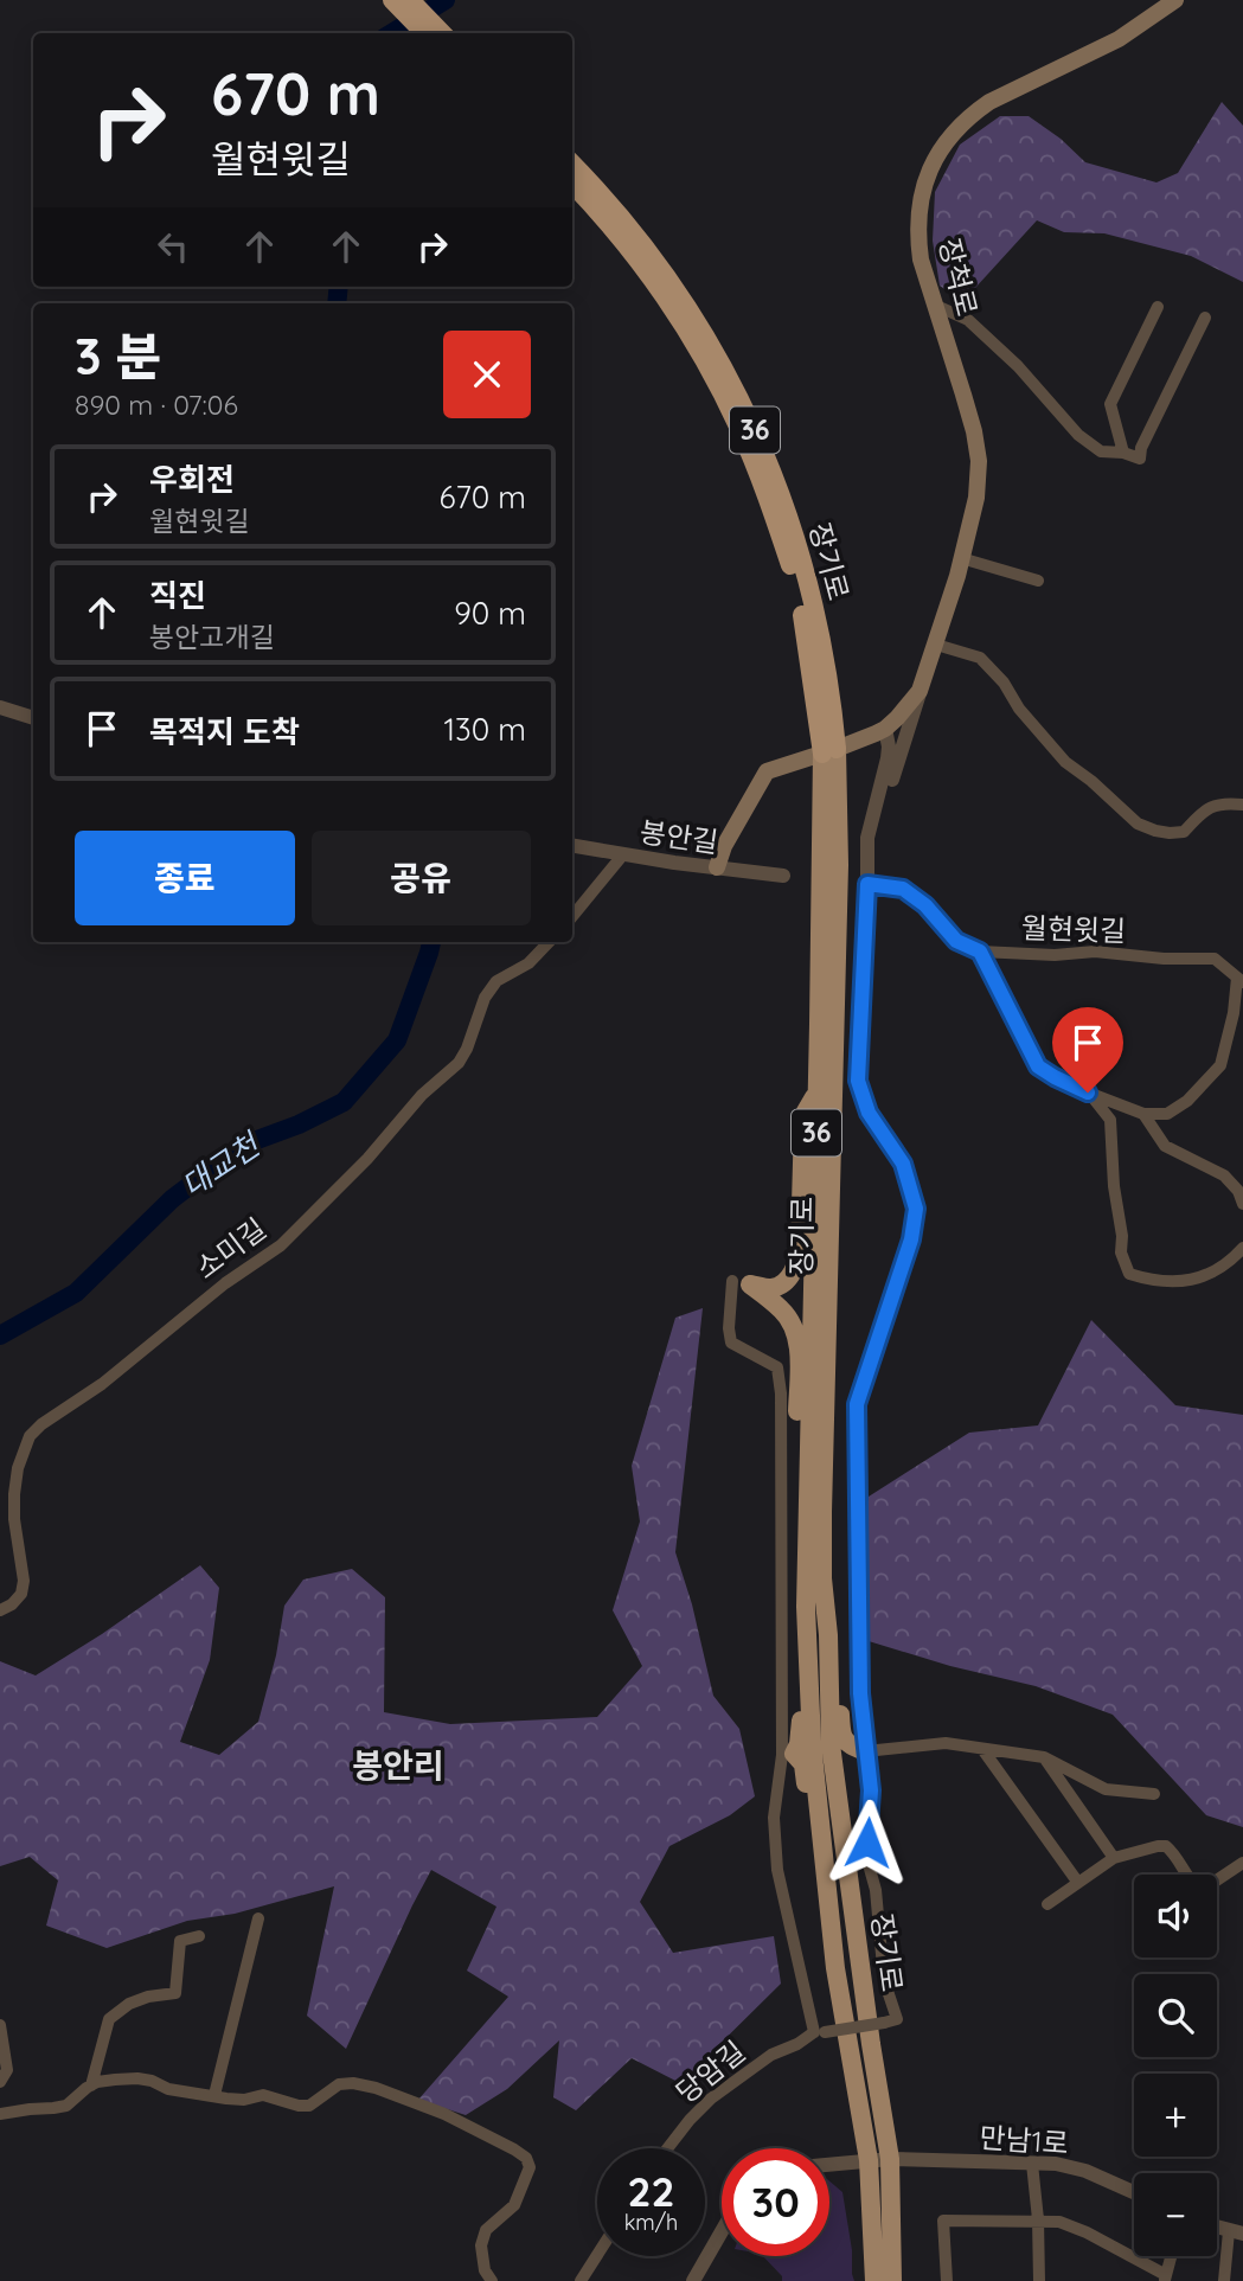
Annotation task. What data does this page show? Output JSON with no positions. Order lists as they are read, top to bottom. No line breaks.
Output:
{"streets":{"highway":["36","장기로"],"main road":["장척로"],"street":["봉안길","월현윗길","소미길","당암길","만남1로"]},"crossings":[["장기로","만남1로"]],"districts":["봉안리"],"water":["대교천"],"page":{"turn":["670 m","월현윗길"],"heading":["3 분","890 m · 07:06"],"list":[{"name":"우회전","note":"월현윗길","value":"670 m"},{"name":"직진","note":"봉안고개길","value":"90 m"},{"name":"목적지 도착","value":"130 m"}],"buttons":["종료","공유"],"map_buttons":["+","−"],"speed":"22 km/h","limit":"30"}}
